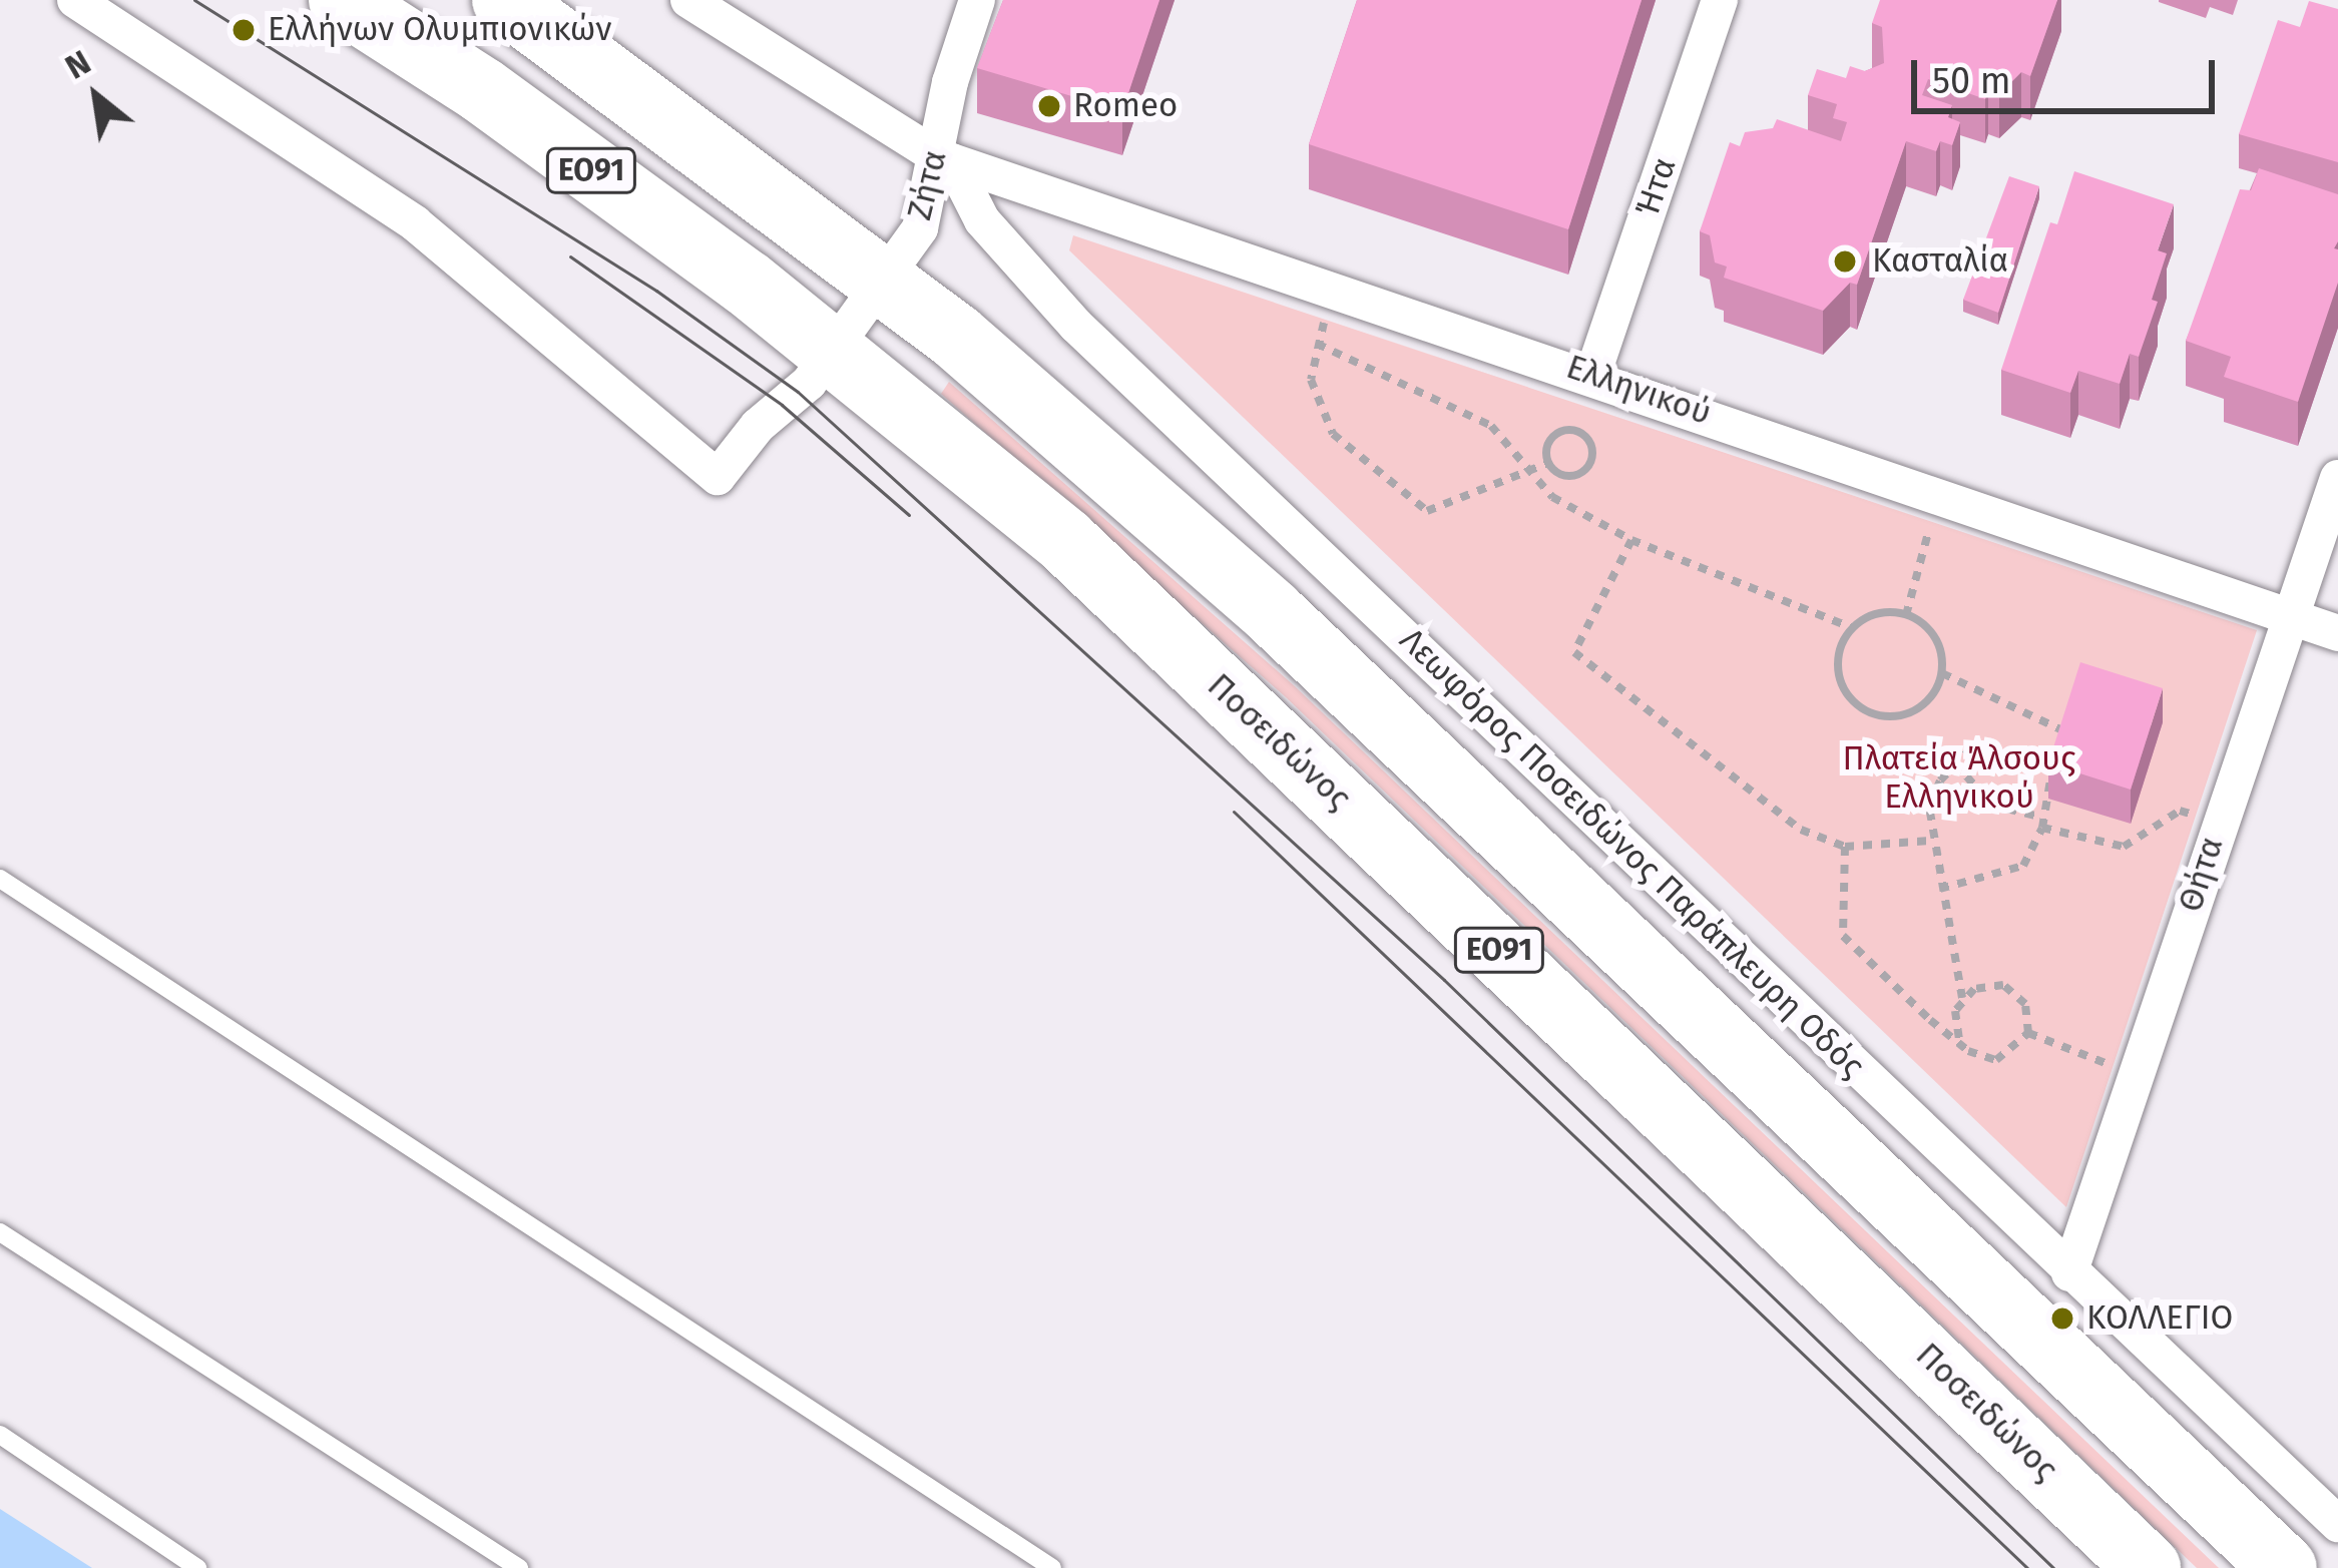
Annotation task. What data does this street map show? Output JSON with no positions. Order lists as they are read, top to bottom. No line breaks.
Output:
{"streets":{"highway":["ΕΟ91","Ποσειδώνος"],"street":["Ζήτα","Ήτα","Ελληνικού","Λεωφόρος Ποσειδώνος Παράπλευρη Οδός","Θήτα"]},"crossings":[["ΕΟ91","Ζήτα"],["Ζήτα","Ελληνικού"],["Ζήτα","Ποσειδώνος"],["Ζήτα","Λεωφόρος Ποσειδώνος Παράπλευρη Οδός"],["Ήτα","Ελληνικού"],["Ελληνικού","Λεωφόρος Ποσειδώνος Παράπλευρη Οδός"],["Ελληνικού","Θήτα"],["Λεωφόρος Ποσειδώνος Παράπλευρη Οδός","Θήτα"]],"parks":["Πλατεία Άλσους Ελληνικού"],"places":["Ελλήνων Ολυμπιονικών","Romeo","Κασταλία","ΚΟΛΛΕΓΙΟ"],"scale_bar":"50 m","north":"top left"}
